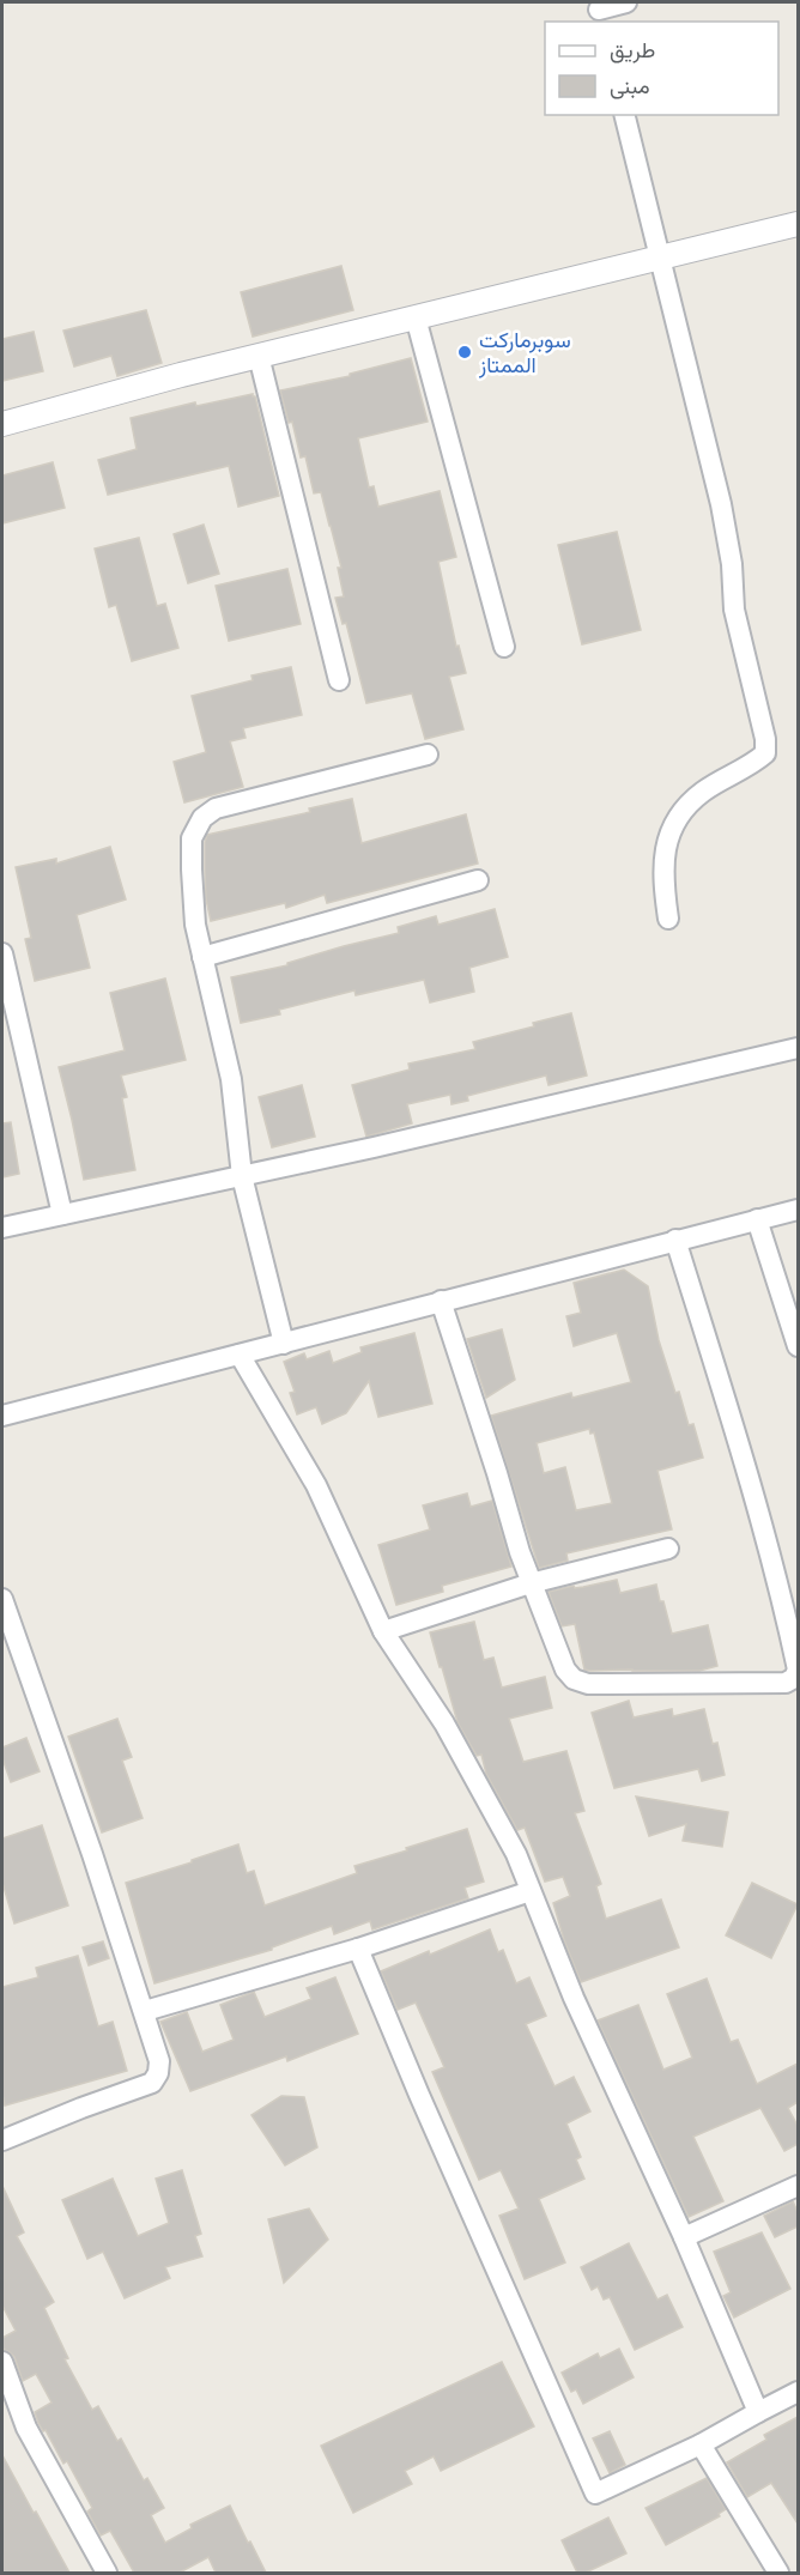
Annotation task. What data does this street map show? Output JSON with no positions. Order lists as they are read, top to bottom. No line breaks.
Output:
{"places":["سوبرماركت الممتاز"],"legend":["طريق","مبنى"]}
